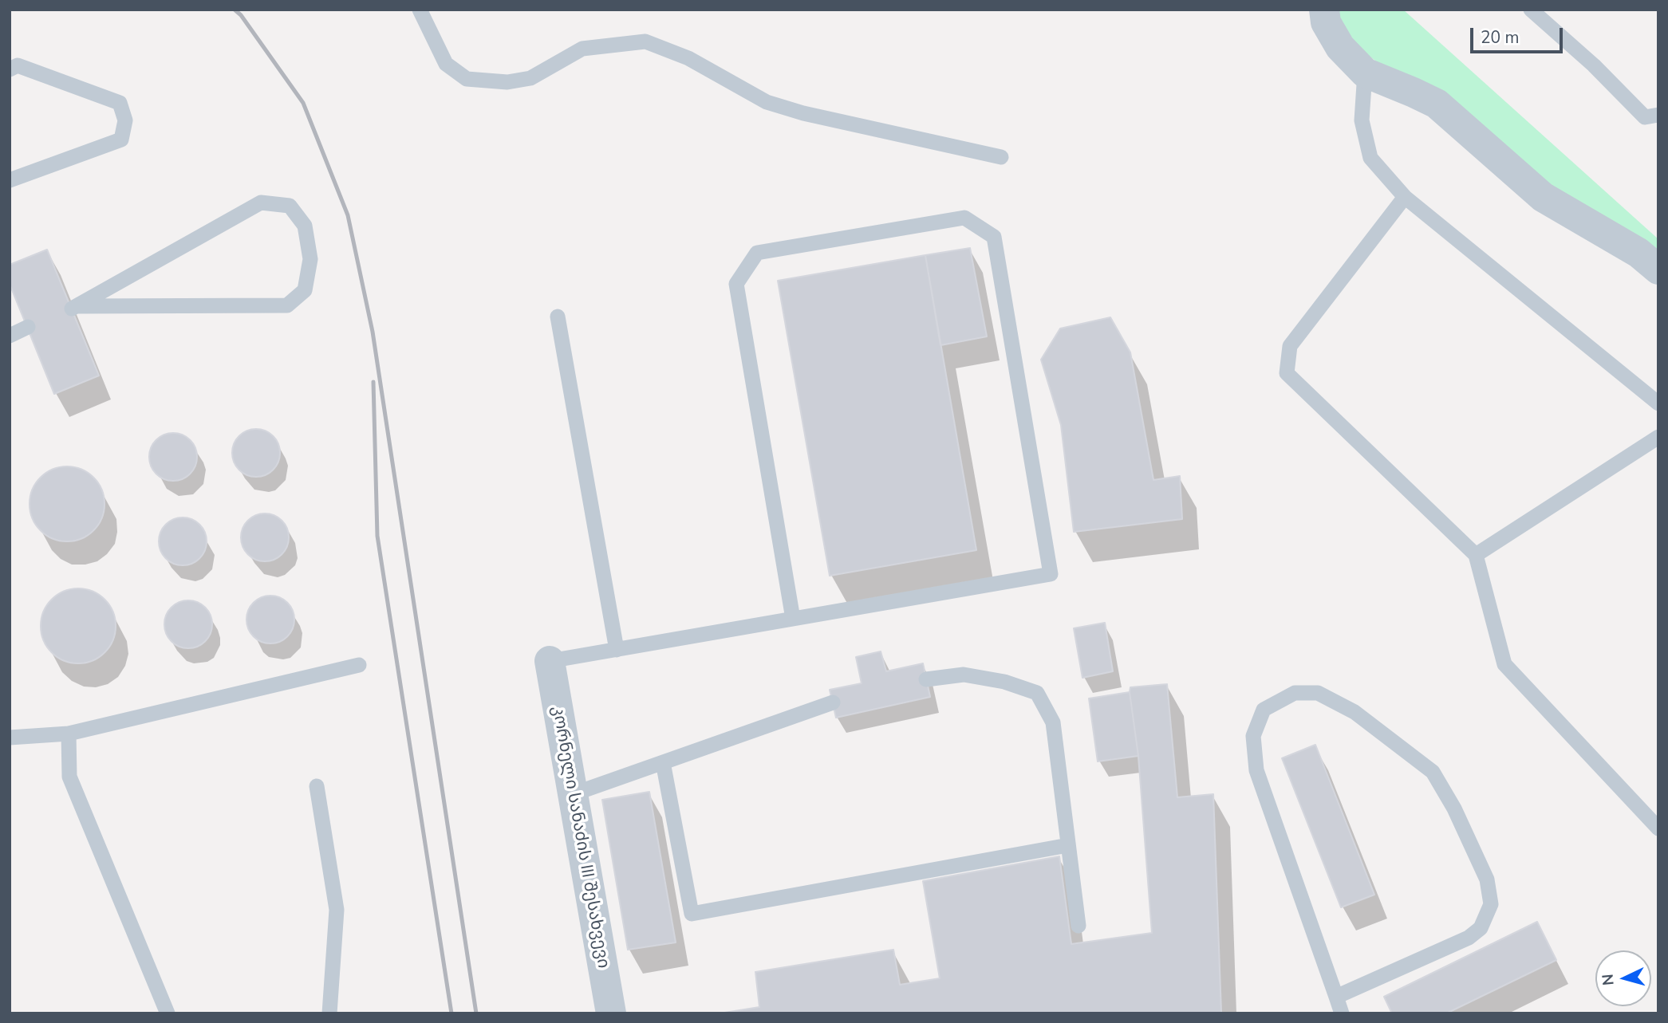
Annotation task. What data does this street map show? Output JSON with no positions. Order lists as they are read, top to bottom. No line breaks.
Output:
{"streets":{"street":["კორნელი სანაძის III შესახვევი"]},"scale_bar":"20 m","north":"left"}
